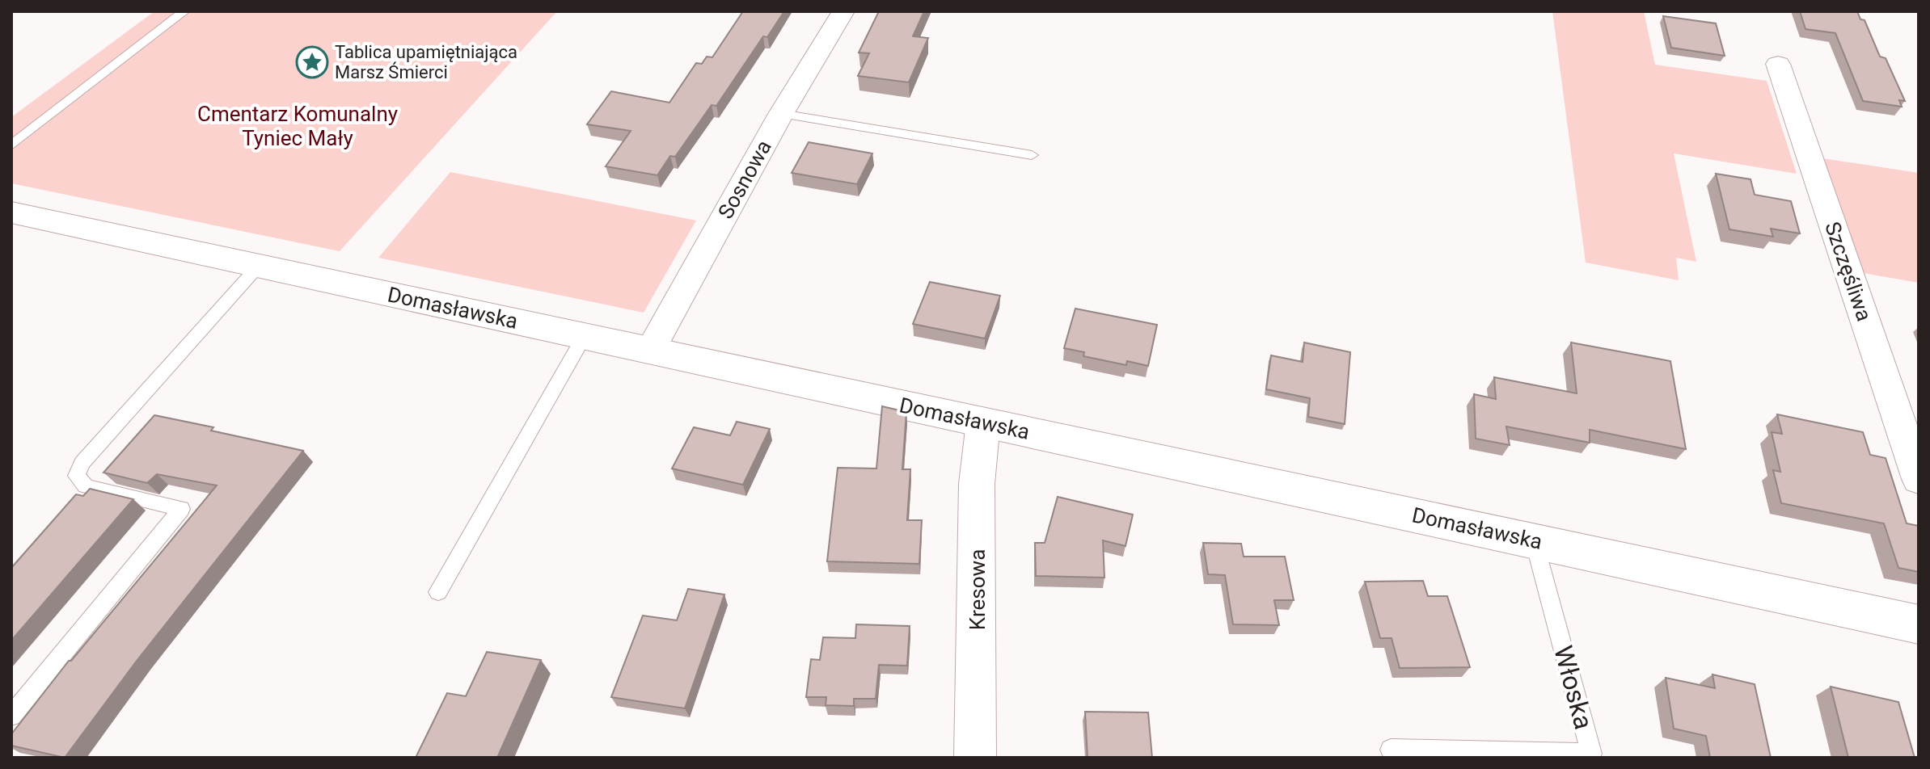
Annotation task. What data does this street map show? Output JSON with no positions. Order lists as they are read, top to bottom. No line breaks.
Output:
{"streets":{"street":["Sosnowa","Szczęśliwa","Domasławska","Kresowa"],"lane":["Włoska"]},"crossings":[["Sosnowa","Domasławska"],["Domasławska","Kresowa"],["Domasławska","Włoska"]],"parks":["Cmentarz Komunalny Tyniec Mały"],"places":{"place":["Tablica upamiętniająca Marsz Śmierci"]}}
